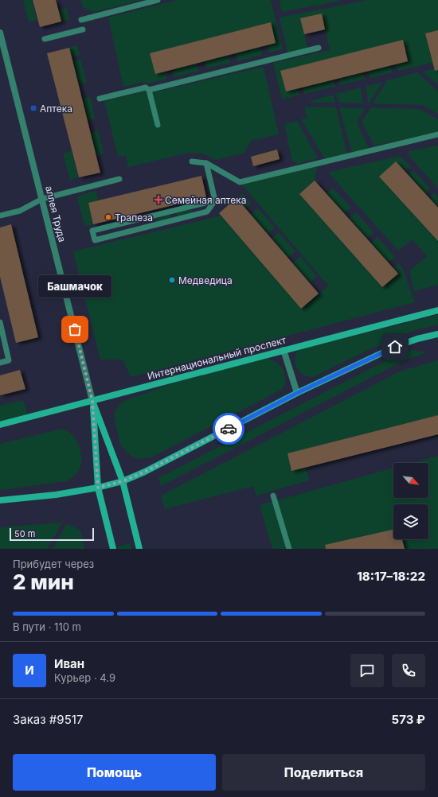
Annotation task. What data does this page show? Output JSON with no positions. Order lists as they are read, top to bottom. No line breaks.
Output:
{"streets":{"main road":["аллея Труда","Интернациональный проспект"]},"crossings":[["аллея Труда","Интернациональный проспект"]],"places":{"transit":["Аптека"],"health":["Семейная аптека"],"other":["Трапеза","Медведица","Башмачок"]},"scale_bar":"50 m","north":"bottom right","page":{"bubble":"Башмачок","scale":"50 m","heading":["2 мин","Прибудет через","18:17–18:22"],"panel":["Иван","Курьер · 4.9","Заказ #9517","573 ₽"],"bar":"В пути · 110 m","round":"И","buttons":["Помощь","Поделиться"]}}
